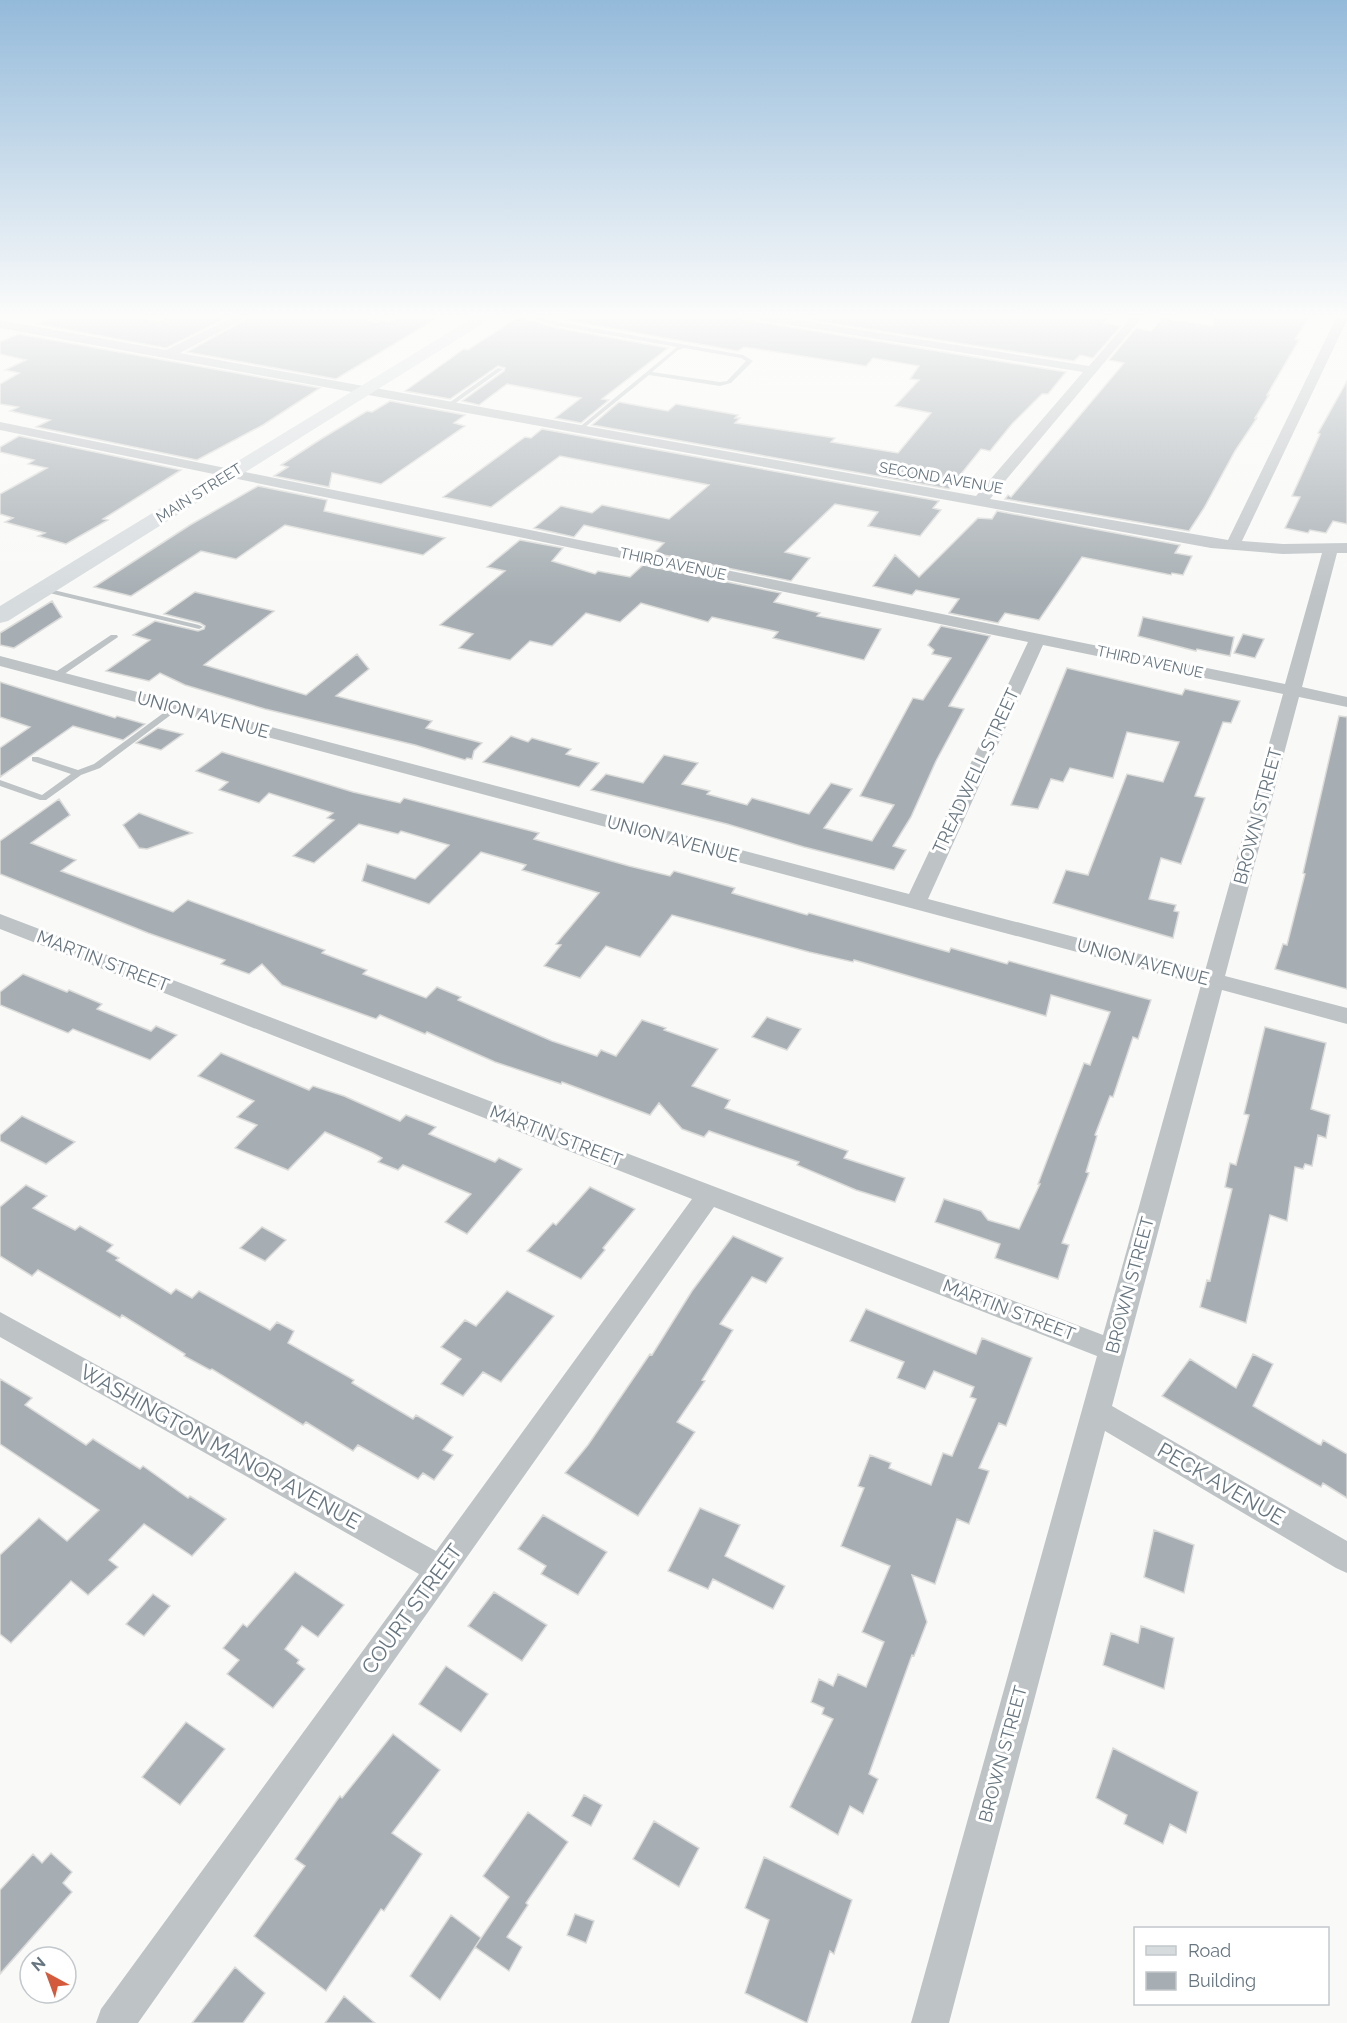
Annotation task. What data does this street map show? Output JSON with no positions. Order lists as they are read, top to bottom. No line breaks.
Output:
{"streets":{"street":["SECOND AVENUE","MAIN STREET","THIRD AVENUE","UNION AVENUE","TREADWELL STREET","BROWN STREET","MARTIN STREET","WASHINGTON MANOR AVENUE","PECK AVENUE","COURT STREET"]},"crossings":[["SECOND AVENUE","BROWN STREET"],["MAIN STREET","THIRD AVENUE"],["THIRD AVENUE","TREADWELL STREET"],["THIRD AVENUE","BROWN STREET"],["UNION AVENUE","TREADWELL STREET"],["UNION AVENUE","BROWN STREET"],["BROWN STREET","MARTIN STREET"],["BROWN STREET","PECK AVENUE"],["MARTIN STREET","COURT STREET"],["WASHINGTON MANOR AVENUE","COURT STREET"]],"legend":["Road","Building"],"north":"top left"}
